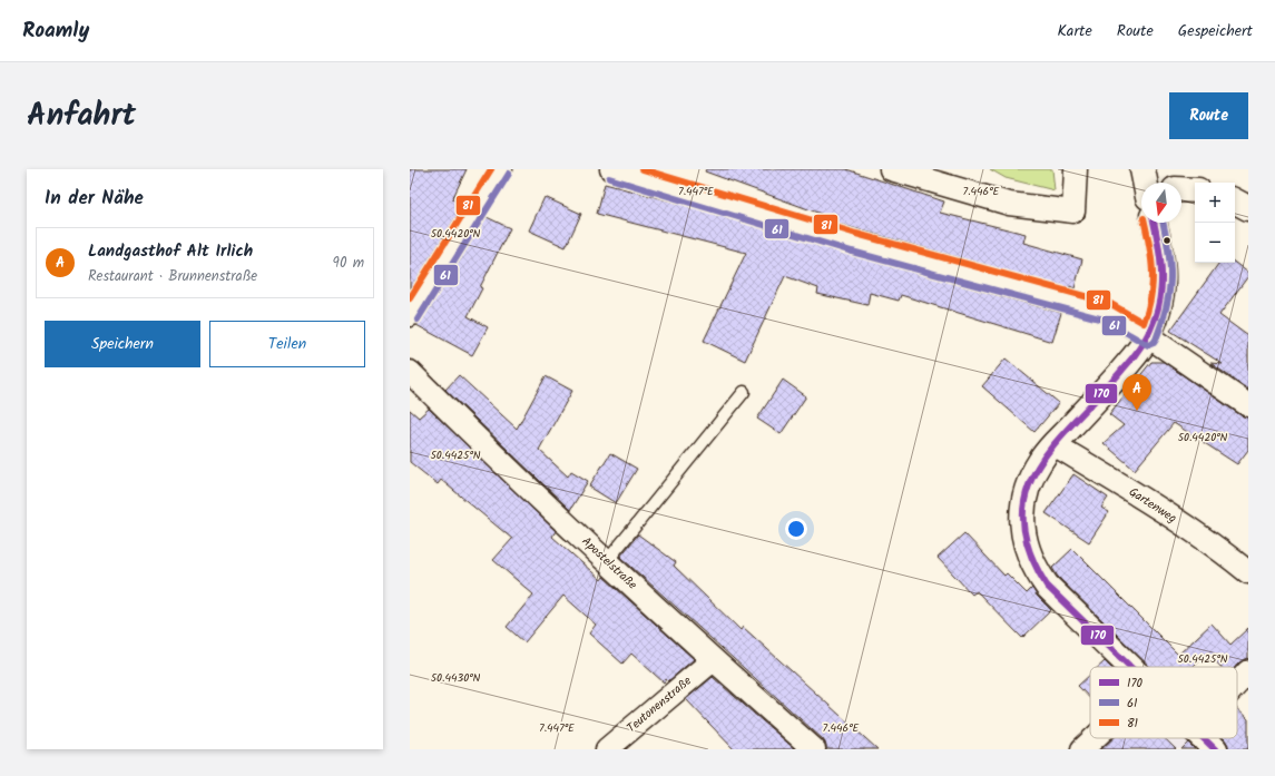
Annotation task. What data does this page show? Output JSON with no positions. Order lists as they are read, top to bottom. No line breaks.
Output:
{"streets":{"street":["Gartenweg","Apostelstraße","Teutonenstraße"]},"crossings":[["Apostelstraße","Teutonenstraße"]],"lines":["transit line 81","transit line 61","transit line 170"],"legend":["170","61","81"],"north":"bottom","page":{"header":"Roamly","nav":["Karte","Route","Gespeichert"],"title":"Anfahrt","buttons":["Route",["Speichern","Teilen"]],"heading":"In der Nähe","map_buttons":["+","−"],"list":[{"mark":"A","name":"Landgasthof Alt Irlich","note":"Restaurant · Brunnenstraße","value":"90 m"}],"pins":"A"},"coordinates":["7.447°E","7.446°E","50.4420°N","50.4425°N","50.4430°N"]}
